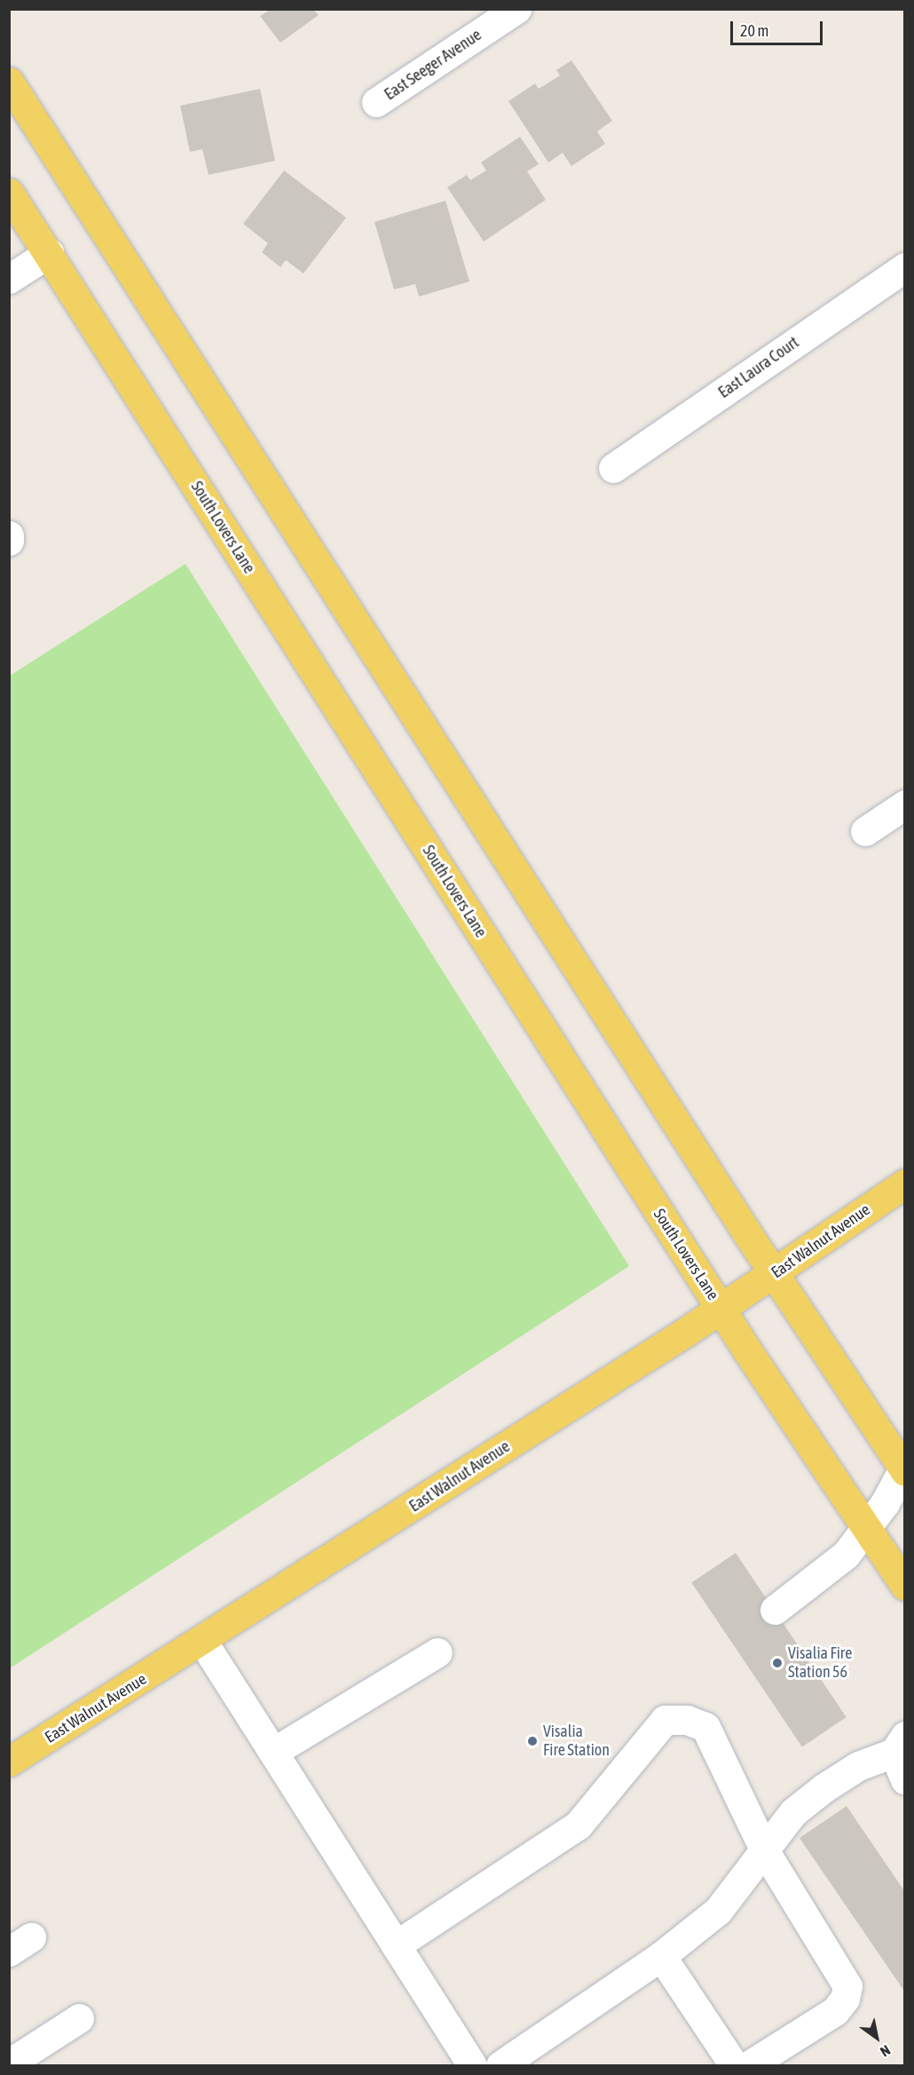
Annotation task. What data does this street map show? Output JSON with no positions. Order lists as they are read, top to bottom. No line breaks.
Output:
{"streets":{"main road":["South Lovers Lane","East Walnut Avenue"],"street":["East Seeger Avenue","East Laura Court"]},"crossings":[["South Lovers Lane","East Walnut Avenue"]],"places":["Visalia Fire Station 56","Visalia Fire Station"],"scale_bar":"20 m","north":"bottom right"}
